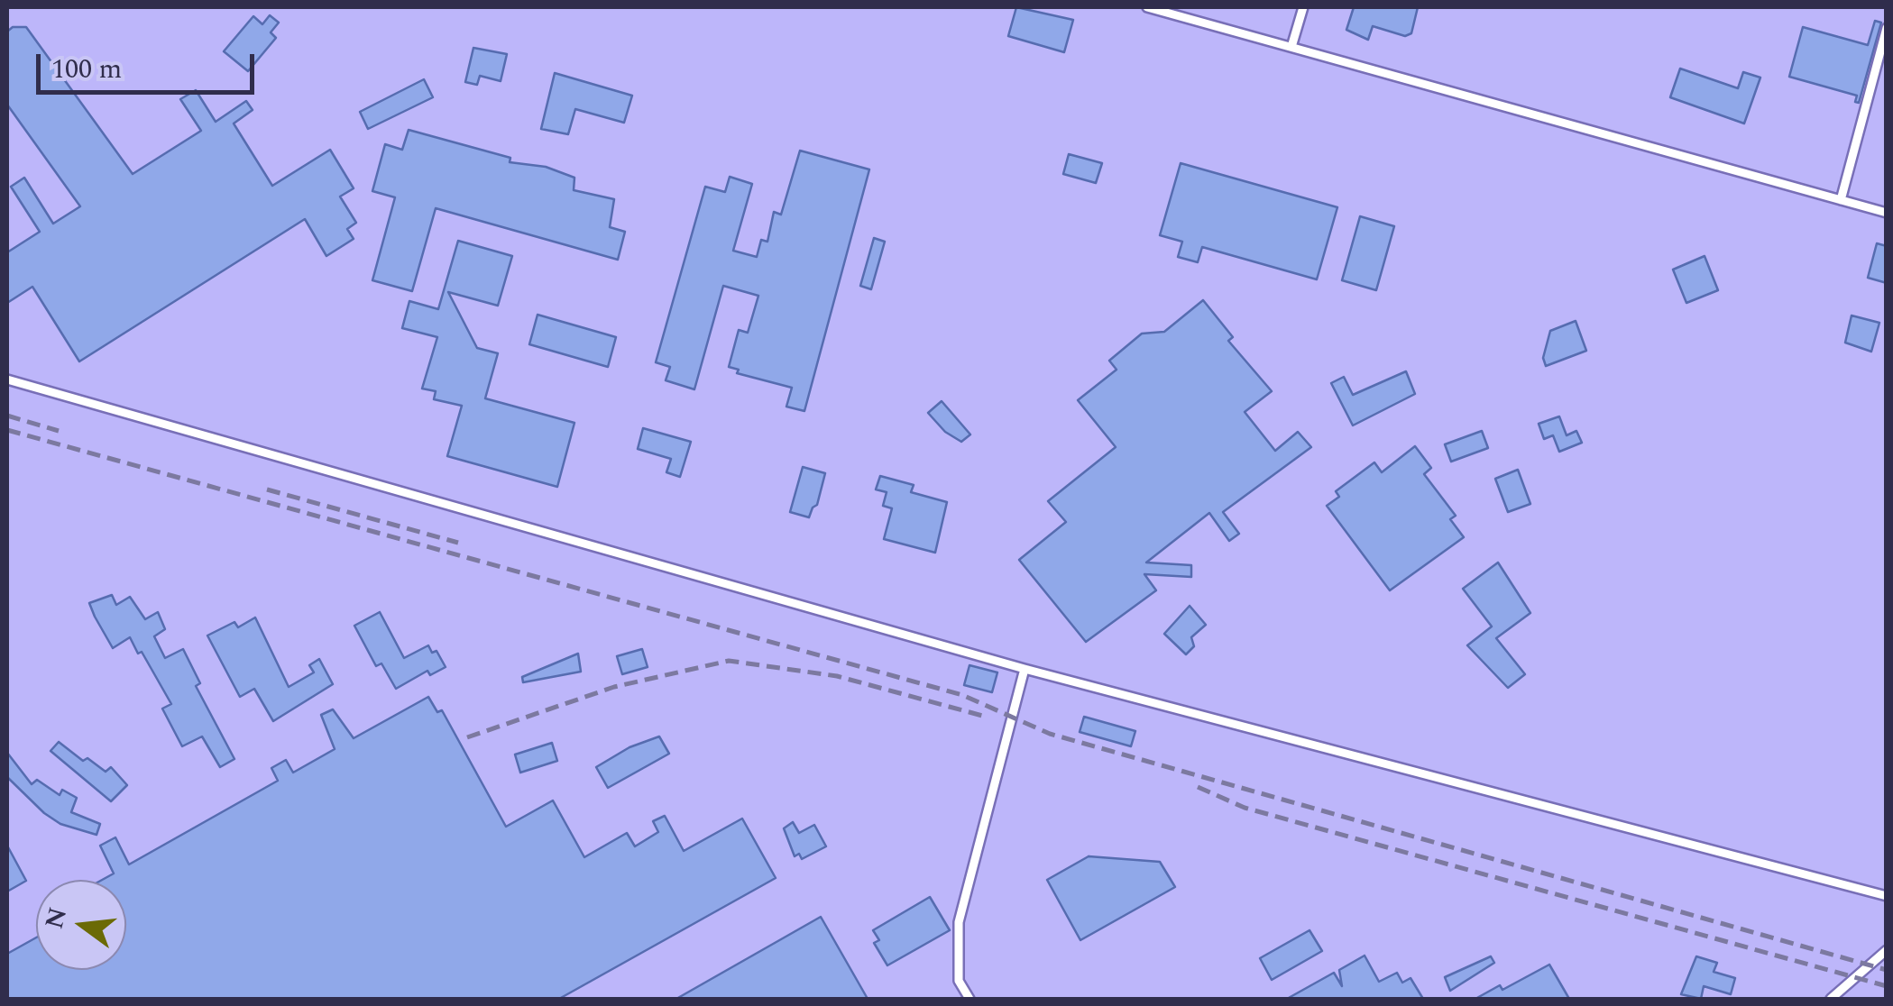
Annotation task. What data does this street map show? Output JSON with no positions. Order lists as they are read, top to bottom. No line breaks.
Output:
{"scale_bar":"100 m","north":"left"}
